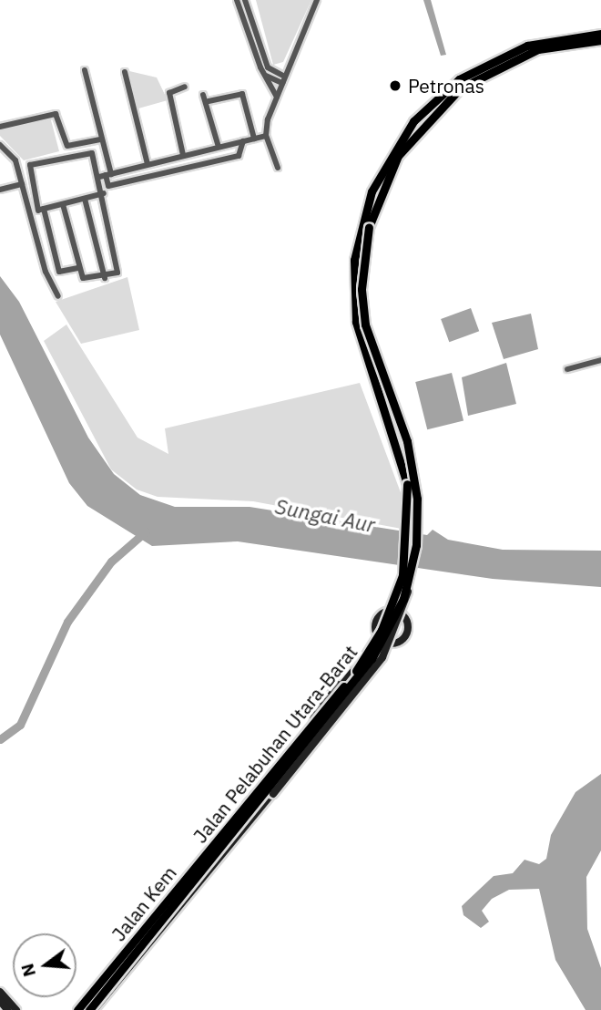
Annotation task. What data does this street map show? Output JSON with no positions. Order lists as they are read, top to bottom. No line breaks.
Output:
{"streets":{"main road":["Jalan Pelabuhan Utara-Barat"],"street":["Jalan Kem"]},"crossings":[["Jalan Pelabuhan Utara-Barat","Jalan Kem"]],"water":["Sungai Aur"],"places":["Petronas"],"north":"left"}
